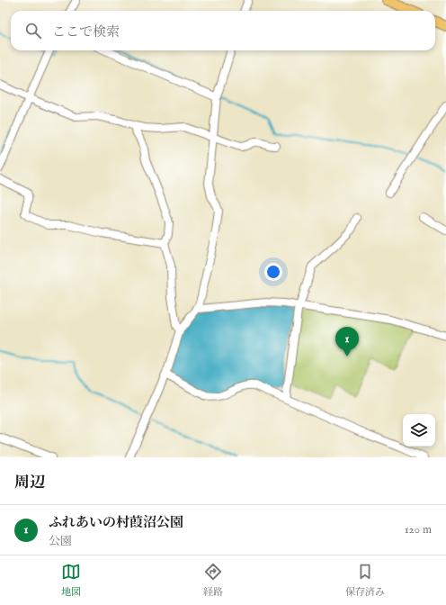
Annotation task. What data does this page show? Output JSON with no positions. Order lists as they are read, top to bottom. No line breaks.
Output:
{"page":{"search":"ここで検索","pins":"1","heading":"周辺","list":[{"mark":"1","name":"ふれあいの村葭沼公園","note":"公園","value":"120 m"}],"nav":["地図","経路","保存済み"]}}
